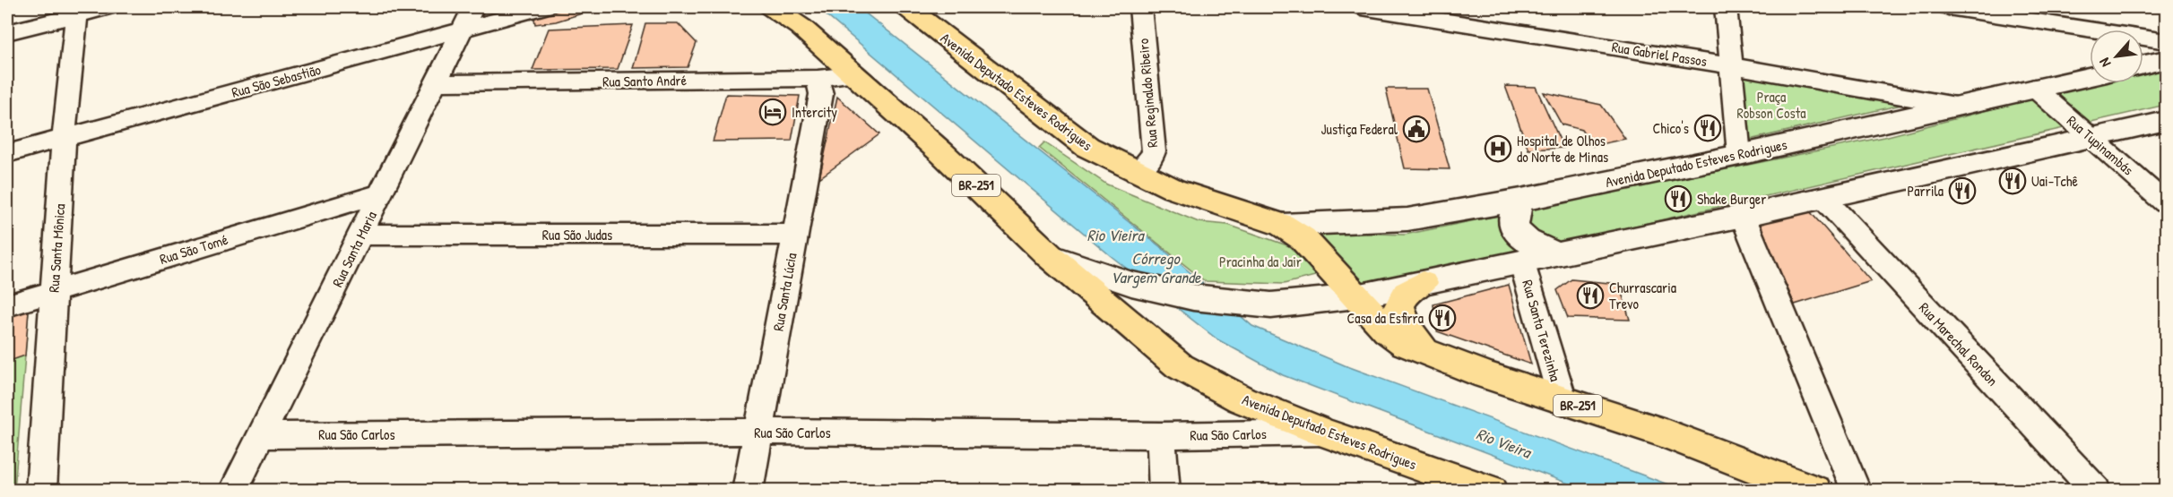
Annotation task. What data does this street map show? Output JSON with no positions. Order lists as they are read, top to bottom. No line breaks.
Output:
{"streets":{"main road":["Avenida Deputado Esteves Rodrigues","BR-251"],"street":["Rua Gabriel Passos","Rua São Sebastião","Rua Santo André","Rua Reginaldo Ribeiro","Rua Tupinambás","Rua São Judas","Rua Santa Mônica","Rua São Tomé","Rua Santa Maria","Rua Santa Lúcia","Rua Santa Terezinha","Rua Marechal Rondon","Rua São Carlos"]},"crossings":[["Rua Gabriel Passos","Avenida Deputado Esteves Rodrigues"],["Rua São Sebastião","Rua Santa Mônica"],["Rua São Sebastião","Rua Santa Maria"],["Rua Santo André","Rua Santa Maria"],["Rua Santo André","Rua Santa Lúcia"],["Avenida Deputado Esteves Rodrigues","Rua Reginaldo Ribeiro"],["Avenida Deputado Esteves Rodrigues","Rua Tupinambás"],["Avenida Deputado Esteves Rodrigues","Rua Santa Terezinha"],["Avenida Deputado Esteves Rodrigues","Rua Marechal Rondon"],["Avenida Deputado Esteves Rodrigues","Rua São Carlos"],["Rua São Judas","Rua Santa Maria"],["Rua São Judas","Rua Santa Lúcia"],["Rua Santa Mônica","Rua São Tomé"],["Rua São Tomé","Rua Santa Maria"],["Rua Santa Maria","Rua São Carlos"],["Rua Santa Lúcia","Rua São Carlos"]],"water":["Rio Vieira","Córrego Vargem Grande"],"parks":["Praça Robson Costa","Pracinha da Jair"],"places":{"hotel":["Intercity"],"restaurant":["Chico's","Uai-Tchê","Parrila","Shake Burger","Churrascaria Trevo","Casa da Esfirra"],"public building":["Justiça Federal"],"hospital":["Hospital de Olhos do Norte de Minas"]},"north":"bottom left"}
